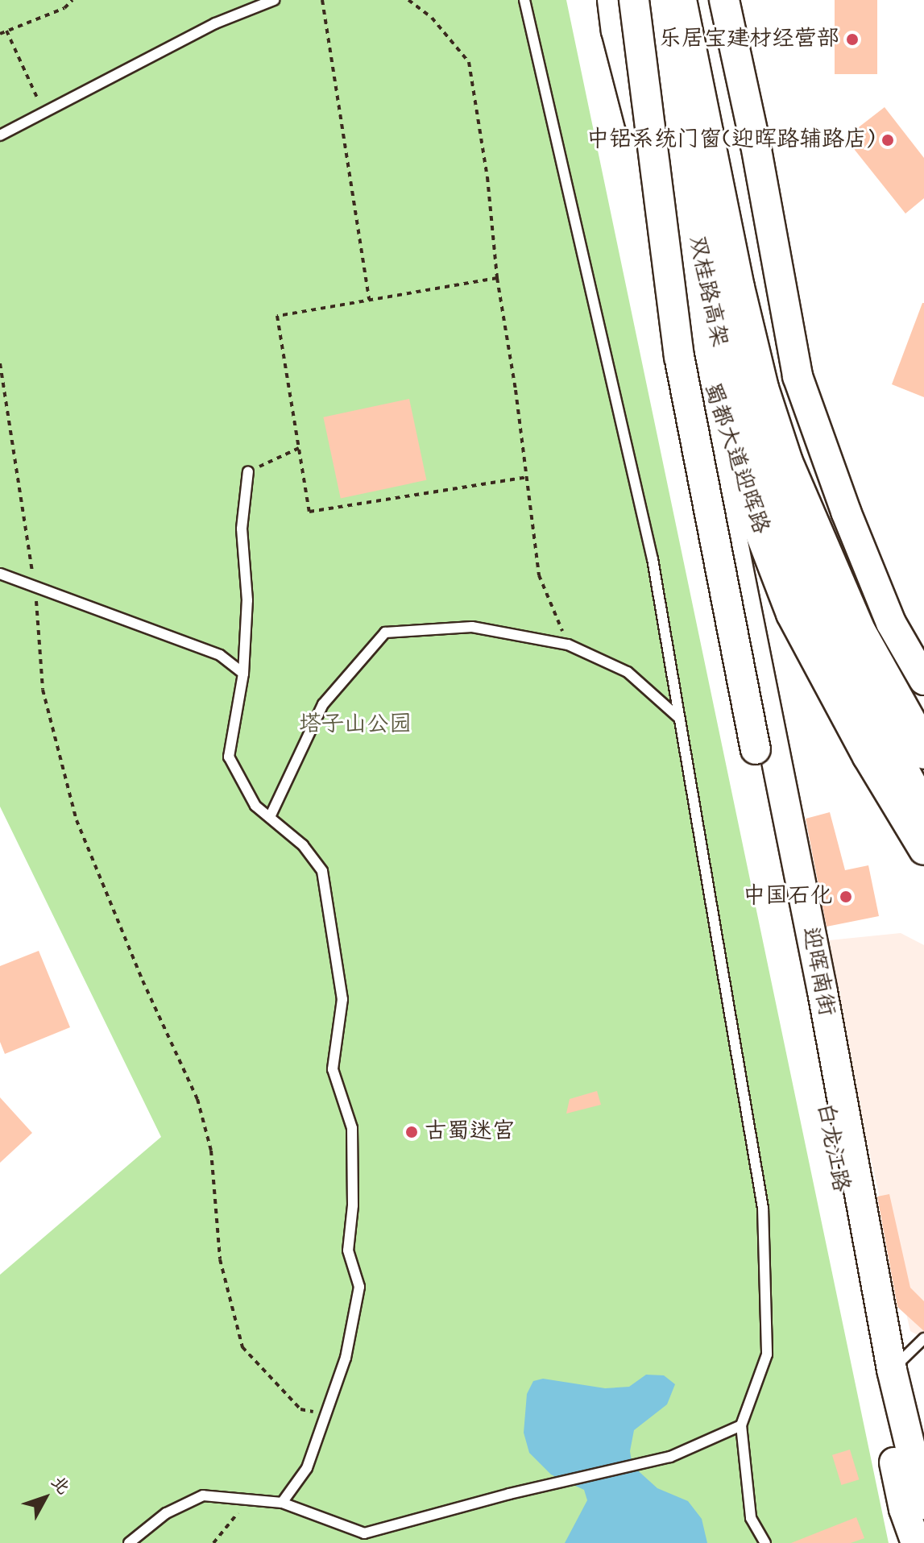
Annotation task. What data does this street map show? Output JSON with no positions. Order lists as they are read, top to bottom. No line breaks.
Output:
{"streets":{"highway":["双桂路高架"],"street":["蜀都大道迎晖路","迎晖南街","白龙江路"]},"crossings":[["蜀都大道迎晖路","迎晖南街"]],"parks":["塔子山公园"],"places":["乐居宝建材经营部","中铝系统门窗(迎晖路辅路店)","中国石化","古蜀迷宫"],"north":"top right"}
